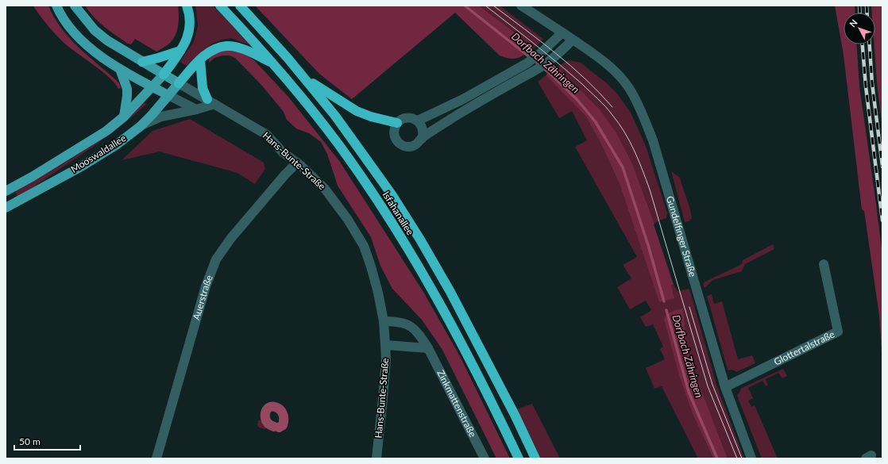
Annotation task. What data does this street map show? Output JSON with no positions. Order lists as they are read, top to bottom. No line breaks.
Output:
{"streets":{"highway":["Isfahanallee"],"main road":["Mooswaldallee","Hans-Bunte-Straße"],"street":["Gundelfinger Straße","Auerstraße","Glottertalstraße","Zinkmattenstraße"]},"crossings":[["Mooswaldallee","Hans-Bunte-Straße"],["Hans-Bunte-Straße","Auerstraße"],["Hans-Bunte-Straße","Zinkmattenstraße"],["Gundelfinger Straße","Glottertalstraße"]],"water":["Dorfbach Zähringen"],"scale_bar":"50 m","north":"top left"}
